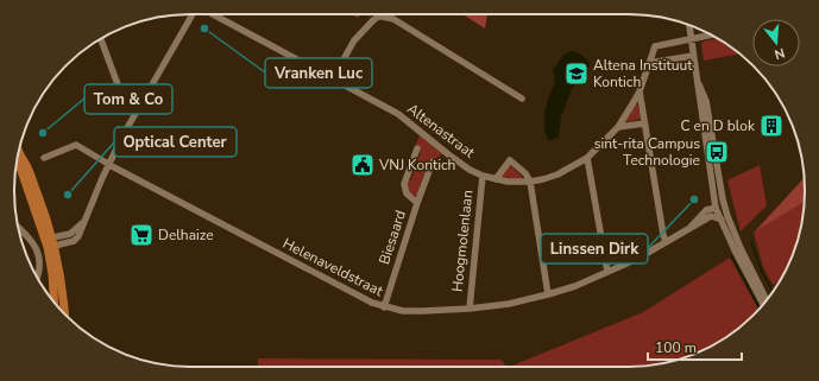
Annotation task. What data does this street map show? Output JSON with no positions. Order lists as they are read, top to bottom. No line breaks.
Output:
{"streets":{"street":["Altenastraat","Biesaard","Hoogmolenlaan","Helenaveldstraat"]},"crossings":[["Altenastraat","Hoogmolenlaan"],["Biesaard","Helenaveldstraat"],["Hoogmolenlaan","Helenaveldstraat"]],"places":{"other":["Vranken Luc","Tom & Co","Optical Center","Linssen Dirk"],"school or university":["Altena Instituut Kontich"],"building":["C en D blok"],"bus stop":["sint-rita Campus Technologie"],"public building":["VNJ Kontich"],"supermarket":["Delhaize"]},"scale_bar":"100 m","north":"bottom"}
